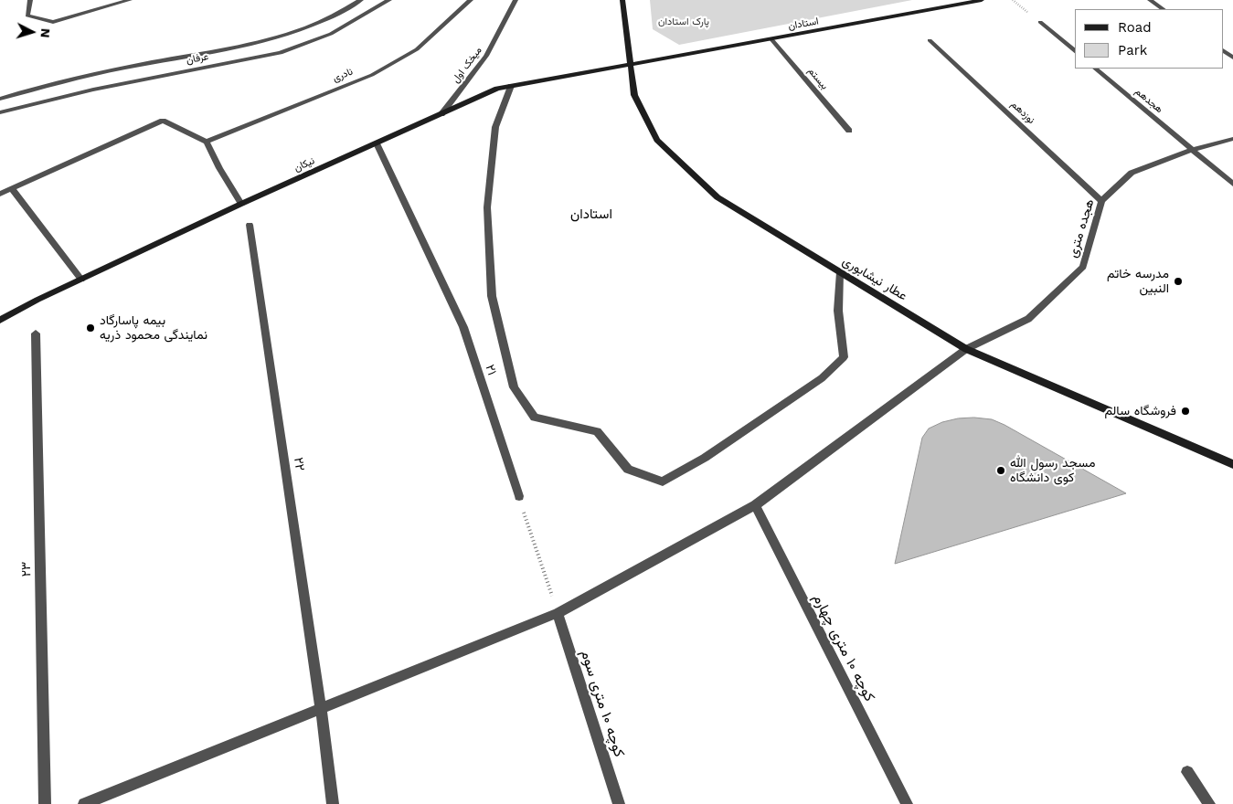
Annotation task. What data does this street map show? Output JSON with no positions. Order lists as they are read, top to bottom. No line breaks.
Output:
{"streets":{"main road":["استادان","نیکان","عطار نیشابوری"],"street":["عرفان","میخک اول","نادری","بیستم","هجدهم","نوزدهم","هجده متری","۲۱","۲۲","۲۳","کوچه ۱۰ متری چهارم","کوچه ۱۰ متری سوم"]},"crossings":[["استادان","بیستم"],["استادان","نیکان"],["استادان","عطار نیشابوری"],["میخک اول","نیکان"],["هجدهم","هجده متری"],["نوزدهم","هجده متری"],["نیکان","عطار نیشابوری"],["نیکان","۲۱"],["هجده متری","عطار نیشابوری"],["هجده متری","۲۲"],["هجده متری","کوچه ۱۰ متری چهارم"],["هجده متری","کوچه ۱۰ متری سوم"]],"districts":["استادان"],"parks":["پارک استادان"],"places":["مدرسه خاتم النبین","بیمه پاسارگاد نمایندگی محمود ذریه","فروشگاه سالم","مسجد رسول الله کوی دانشگاه"],"legend":["Road","Park"],"north":"right"}
